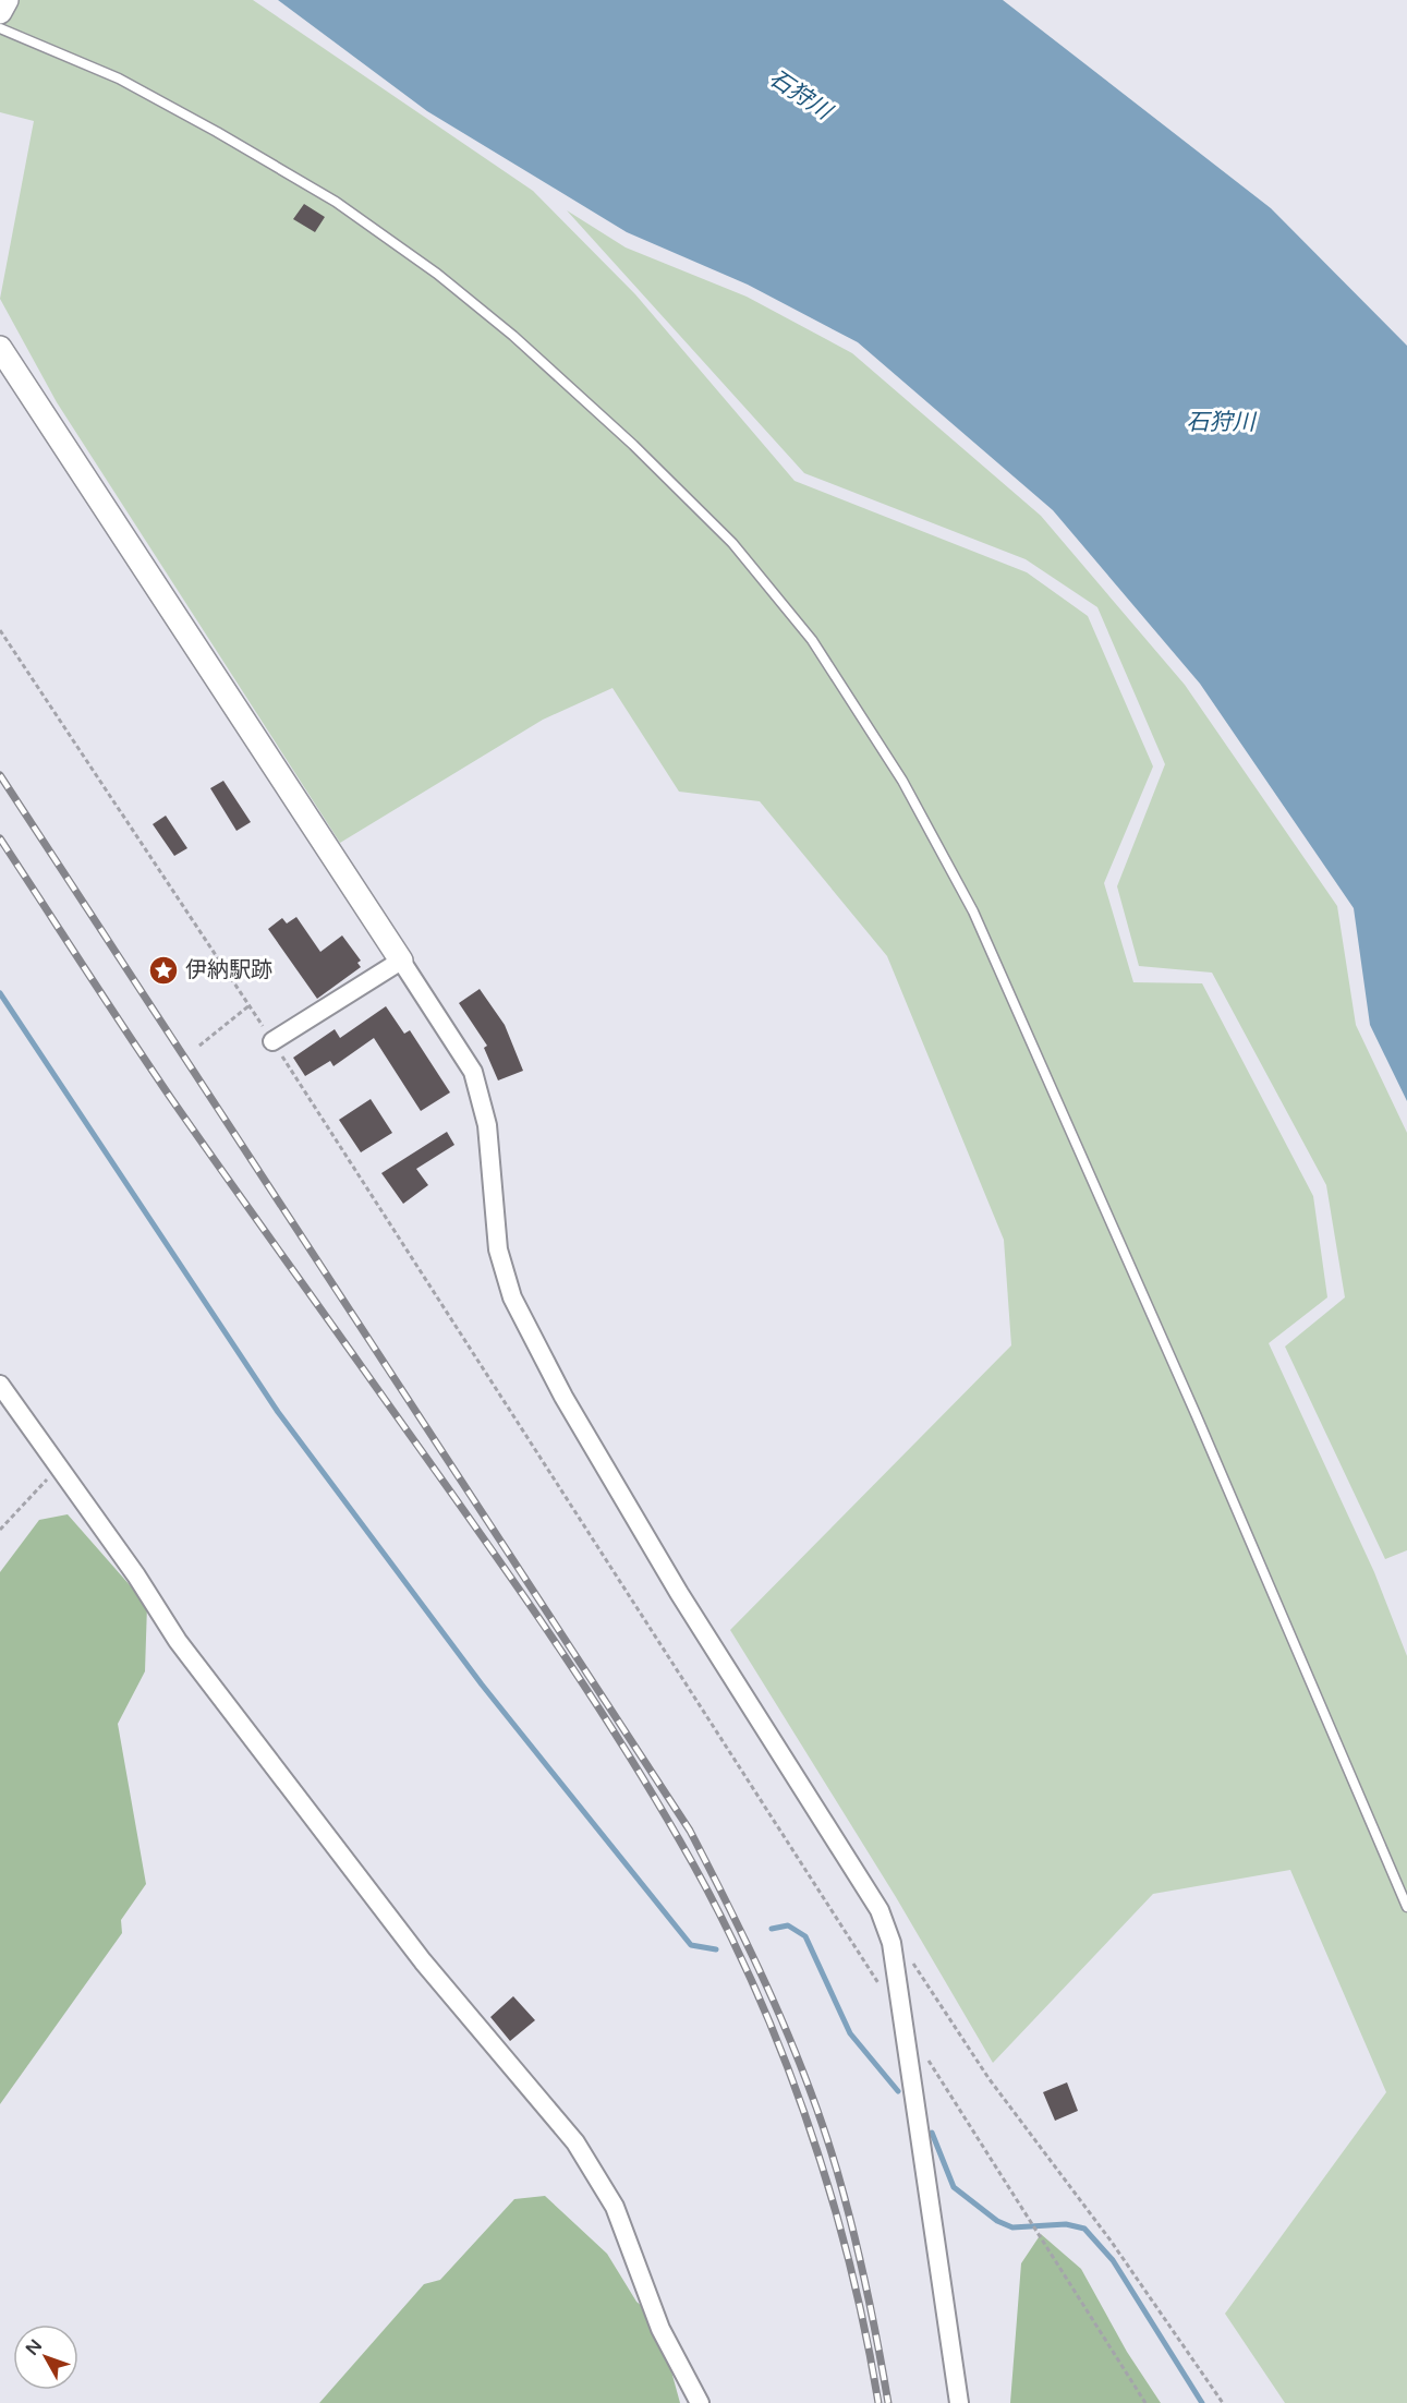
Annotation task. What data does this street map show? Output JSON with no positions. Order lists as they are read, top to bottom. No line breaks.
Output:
{"water":["石狩川"],"places":{"place":["伊納駅跡"]},"north":"top left"}
